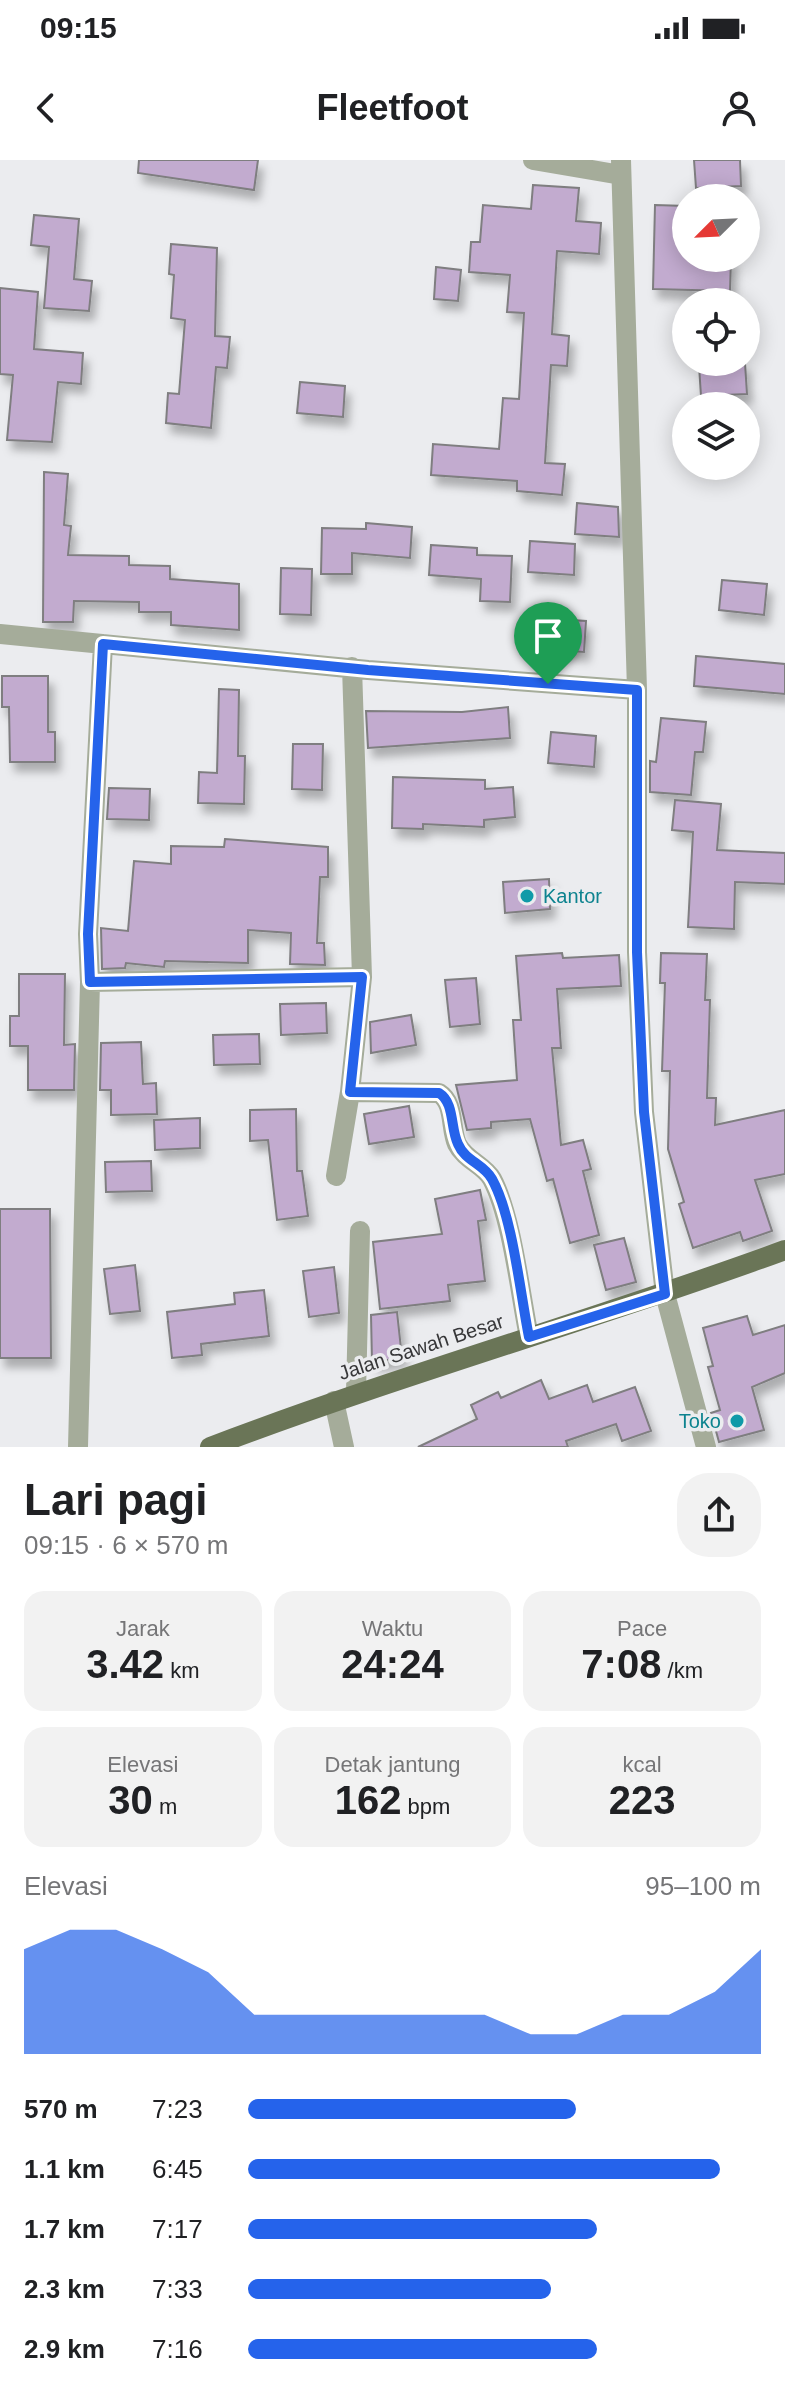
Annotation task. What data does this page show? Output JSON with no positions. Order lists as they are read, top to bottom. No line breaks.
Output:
{"streets":{"main road":["Jalan Sawah Besar"]},"places":["Kantor","Toko"],"north":"bottom left","page":{"status":"09:15","header":"Fleetfoot","heading":["Lari pagi","09:15 · 6 × 570 m"],"stats":[["Jarak","3.42 km"],["Waktu","24:24"],["Pace","7:08 /km"],["Elevasi","30 m"],["Detak jantung","162 bpm"],["kcal","223"]],"chart":["Elevasi","95–100 m"],"list":[{"name":"570 m","note":"7:23"},{"name":"1.1 km","note":"6:45"},{"name":"1.7 km","note":"7:17"},{"name":"2.3 km","note":"7:33"},{"name":"2.9 km","note":"7:16"}]}}
